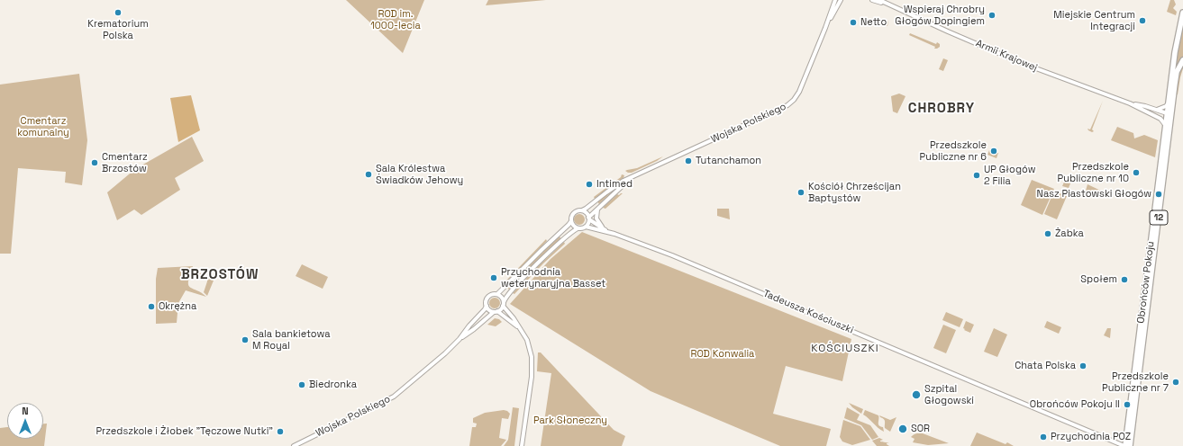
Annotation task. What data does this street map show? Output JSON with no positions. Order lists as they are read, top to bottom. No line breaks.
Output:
{"streets":{"main road":["12","Obrońców Pokoju"],"street":["Armii Krajowej","Wojska Polskiego","Tadeusza Kościuszki"]},"crossings":[["Armii Krajowej","Obrońców Pokoju"],["Wojska Polskiego","Tadeusza Kościuszki"],["Obrońców Pokoju","Tadeusza Kościuszki"]],"districts":["CHROBRY","BRZOSTÓW","KOŚCIUSZKI"],"parks":["ROD im. 1000-lecia","Cmentarz komunalny","ROD Konwalia","Park Słoneczny"],"places":["Krematorium Polska","Wspieraj Chrobry Głogów Dopingiem","Miejskie Centrum Integracji","Netto","Przedszkole Publiczne nr 6","Tutanchamon","Cmentarz Brzostów","Przedszkole Publiczne nr 10","Sala Królestwa Świadków Jehowy","UP Głogów 2 Filia","Intimed","Kościół Chrześcijan Baptystów","Nasz Piastowski Głogów","Żabka","Przychodnia weterynaryjna Basset","Społem","Okrężna","Sala bankietowa M Royal","Chata Polska","Przedszkole Publiczne nr 7","Biedronka","Szpital Głogowski","Obrońców Pokoju II","SOR","Przedszkole i Żłobek \"Tęczowe Nutki\"","Przychodnia POZ"],"north":"top"}
